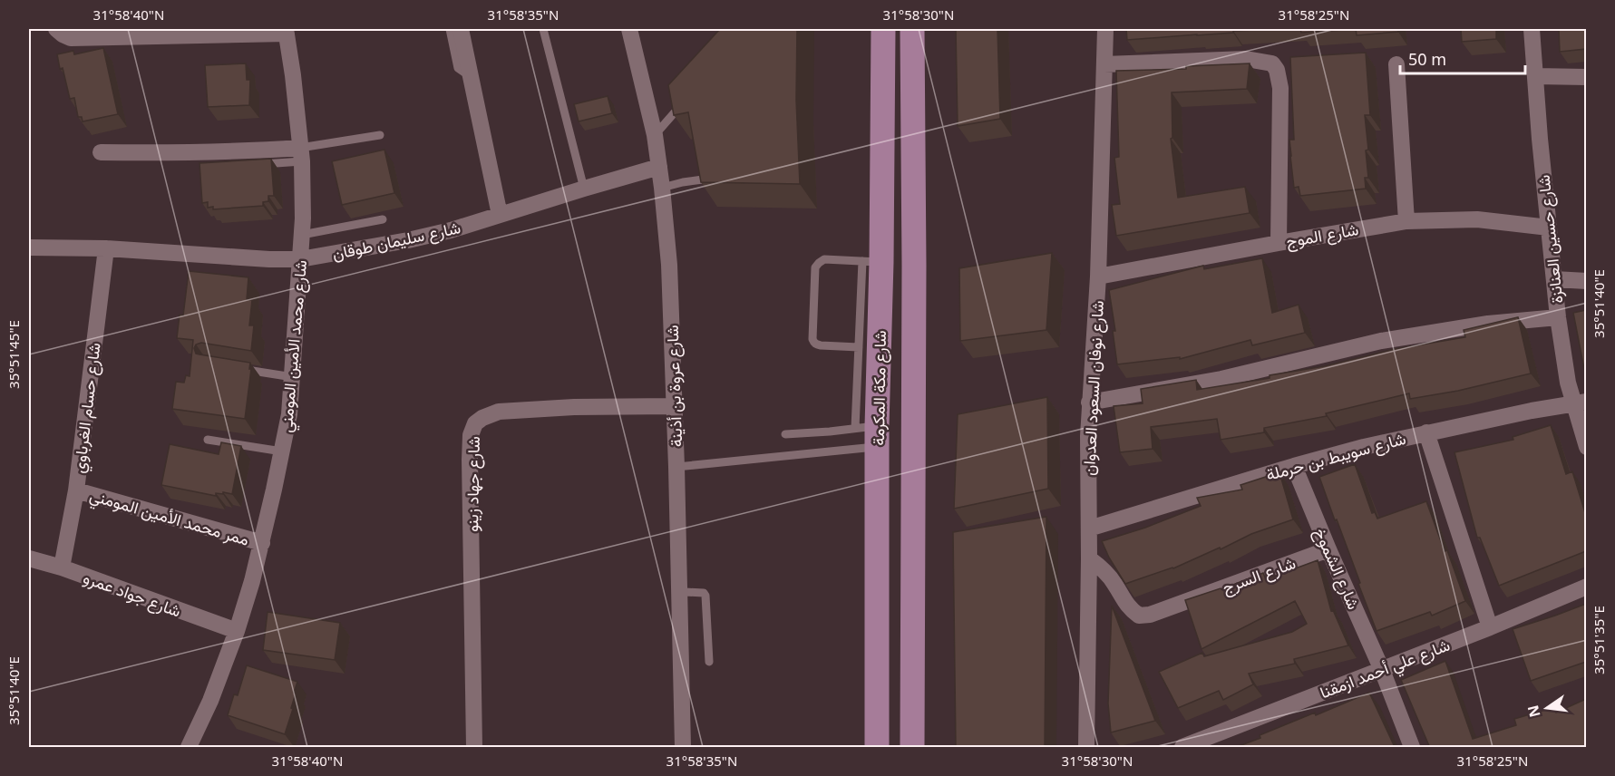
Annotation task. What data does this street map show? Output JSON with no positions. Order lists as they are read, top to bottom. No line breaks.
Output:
{"streets":{"main road":["شارع مكة المكرمة"],"street":["شارع الموج","شارع حسين العنانزة","شارع سليمان طوقان","شارع محمد الأمين المومني","شارع عروة بن أذينة","شارع نوفان السعود العدوان","شارع حسام الغرباوي","شارع سويبط بن حرملة","شارع جهاد زينو","ممر محمد الأمين المومني","شارع الشموخ","شارع السرج","شارع جواد عمرو","شارع علي أحمد ازمقنا"]},"crossings":[["شارع الموج","شارع حسين العنانزة"],["شارع الموج","شارع نوفان السعود العدوان"],["شارع حسين العنانزة","شارع سويبط بن حرملة"],["شارع سليمان طوقان","شارع محمد الأمين المومني"],["شارع سليمان طوقان","شارع عروة بن أذينة"],["شارع سليمان طوقان","شارع حسام الغرباوي"],["شارع محمد الأمين المومني","ممر محمد الأمين المومني"],["شارع محمد الأمين المومني","شارع جواد عمرو"],["شارع عروة بن أذينة","شارع جهاد زينو"],["شارع نوفان السعود العدوان","شارع سويبط بن حرملة"],["شارع نوفان السعود العدوان","شارع السرج"],["شارع حسام الغرباوي","ممر محمد الأمين المومني"],["شارع حسام الغرباوي","شارع جواد عمرو"],["شارع سويبط بن حرملة","شارع الشموخ"],["شارع الشموخ","شارع السرج"],["شارع الشموخ","شارع علي أحمد ازمقنا"]],"scale_bar":"50 m","north":"left","coordinates":["31°58'40\"N","31°58'35\"N","31°58'30\"N","31°58'25\"N","35°51'40\"E","35°51'45\"E","35°51'35\"E"]}
